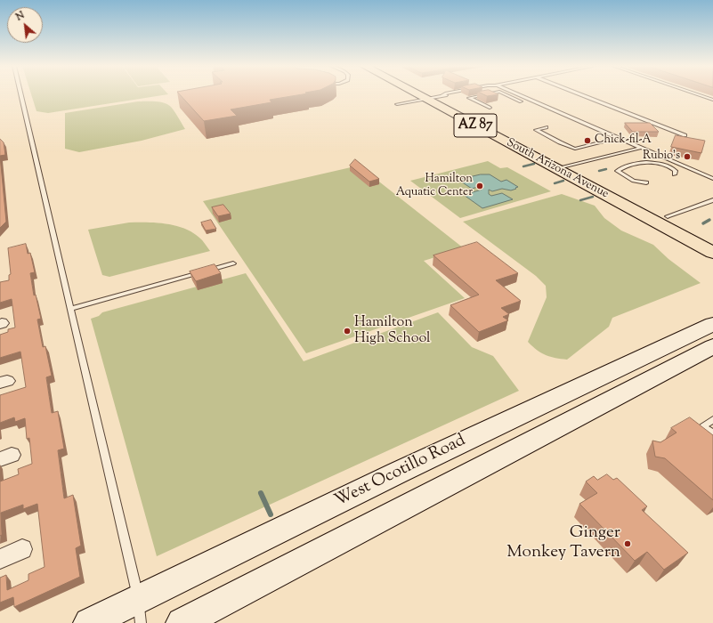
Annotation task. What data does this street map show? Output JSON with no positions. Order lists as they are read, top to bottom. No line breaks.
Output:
{"streets":{"main road":["AZ 87","South Arizona Avenue","West Ocotillo Road"]},"places":["Chick-fil-A","Rubio's","Hamilton Aquatic Center","Hamilton High School","Ginger Monkey Tavern"],"north":"top left"}
